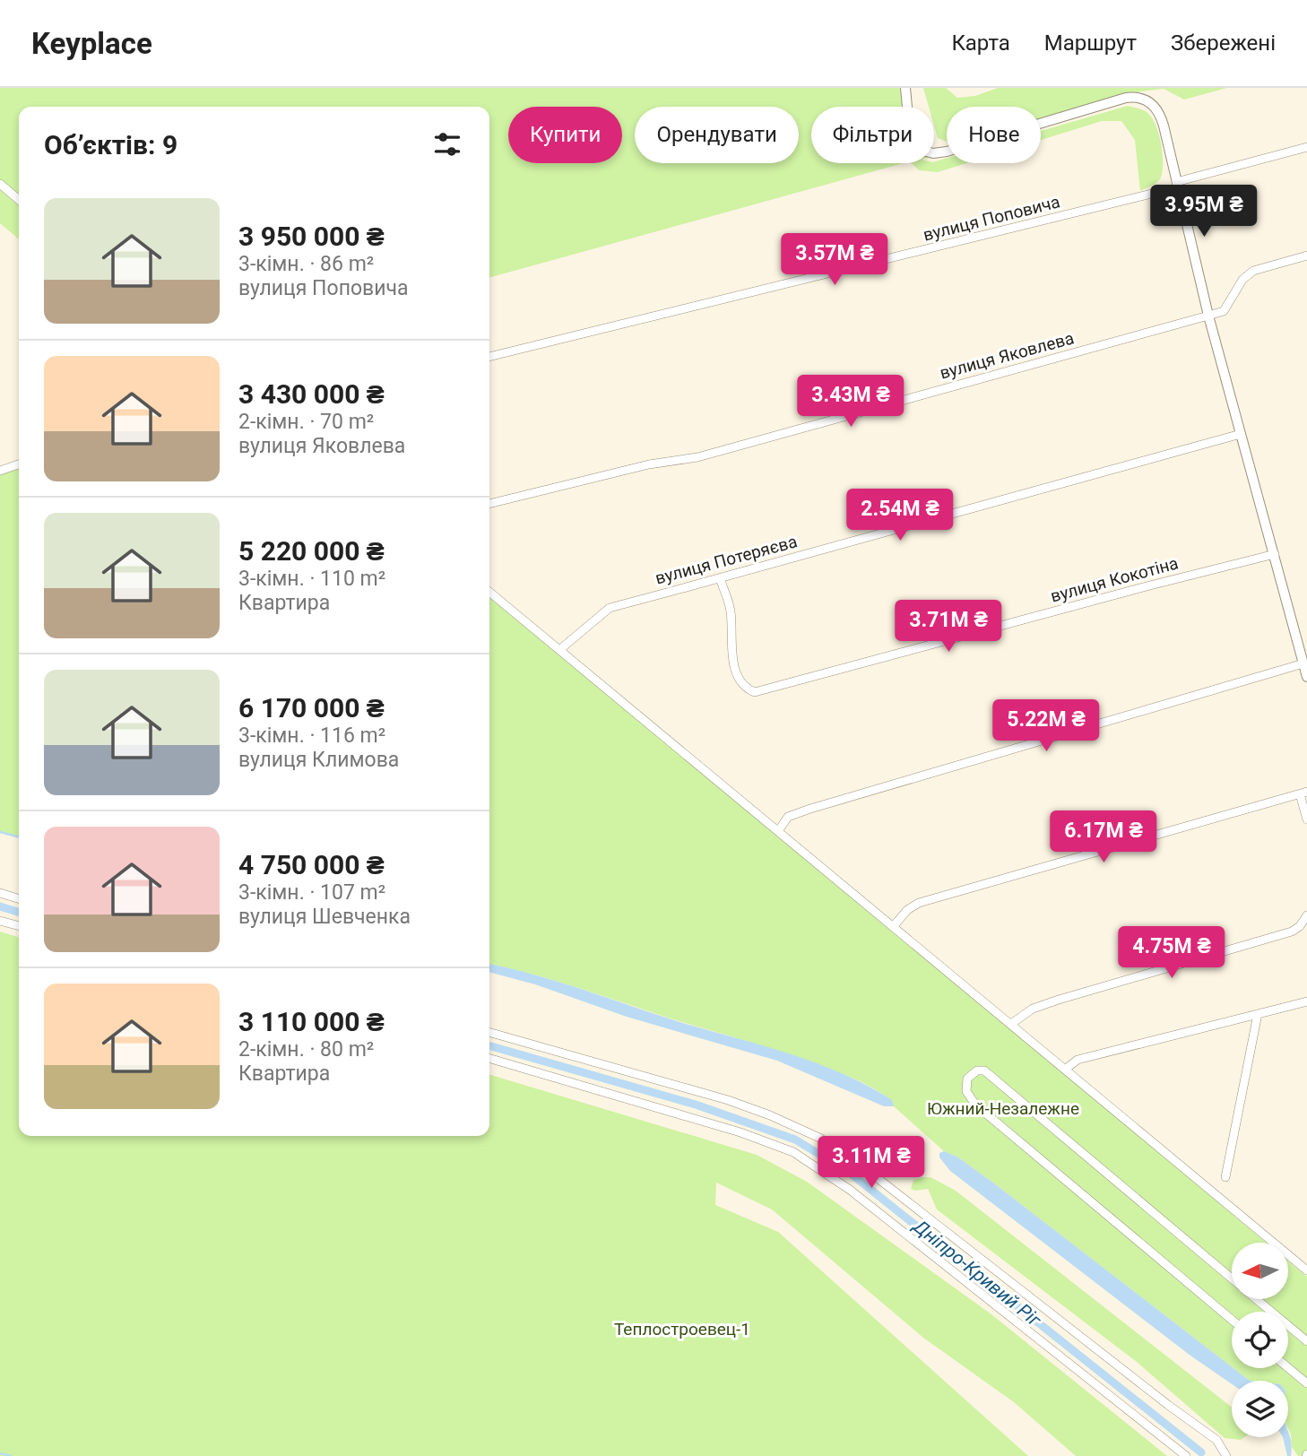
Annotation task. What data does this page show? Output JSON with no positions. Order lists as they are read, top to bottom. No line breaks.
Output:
{"streets":{"street":["вулиця Поповича","вулиця Яковлева","вулиця Потеряєва","вулиця Кокотіна"]},"crossings":[["вулиця Потеряєва","вулиця Кокотіна"]],"water":["Дніпро-Кривий Ріг"],"parks":["Южний-Незалежне","Теплостроевец-1"],"north":"left","page":{"header":"Keyplace","nav":["Карта","Маршрут","Збережені"],"chip":["Купити","Орендувати","Фільтри","Нове"],"heading":"Об’єктів: 9","list":[{"name":"3 950 000 ₴","note":"3-кімн. · 86 m² · вулиця Поповича"},{"name":"3 430 000 ₴","note":"2-кімн. · 70 m² · вулиця Яковлева"},{"name":"5 220 000 ₴","note":"3-кімн. · 110 m² · Квартира"},{"name":"6 170 000 ₴","note":"3-кімн. · 116 m² · вулиця Климова"},{"name":"4 750 000 ₴","note":"3-кімн. · 107 m² · вулиця Шевченка"},{"name":"3 110 000 ₴","note":"2-кімн. · 80 m² · Квартира"}],"price":["3.95M ₴","3.57M ₴","3.43M ₴","2.54M ₴","3.71M ₴","5.22M ₴","6.17M ₴","4.75M ₴","3.11M ₴"]}}
